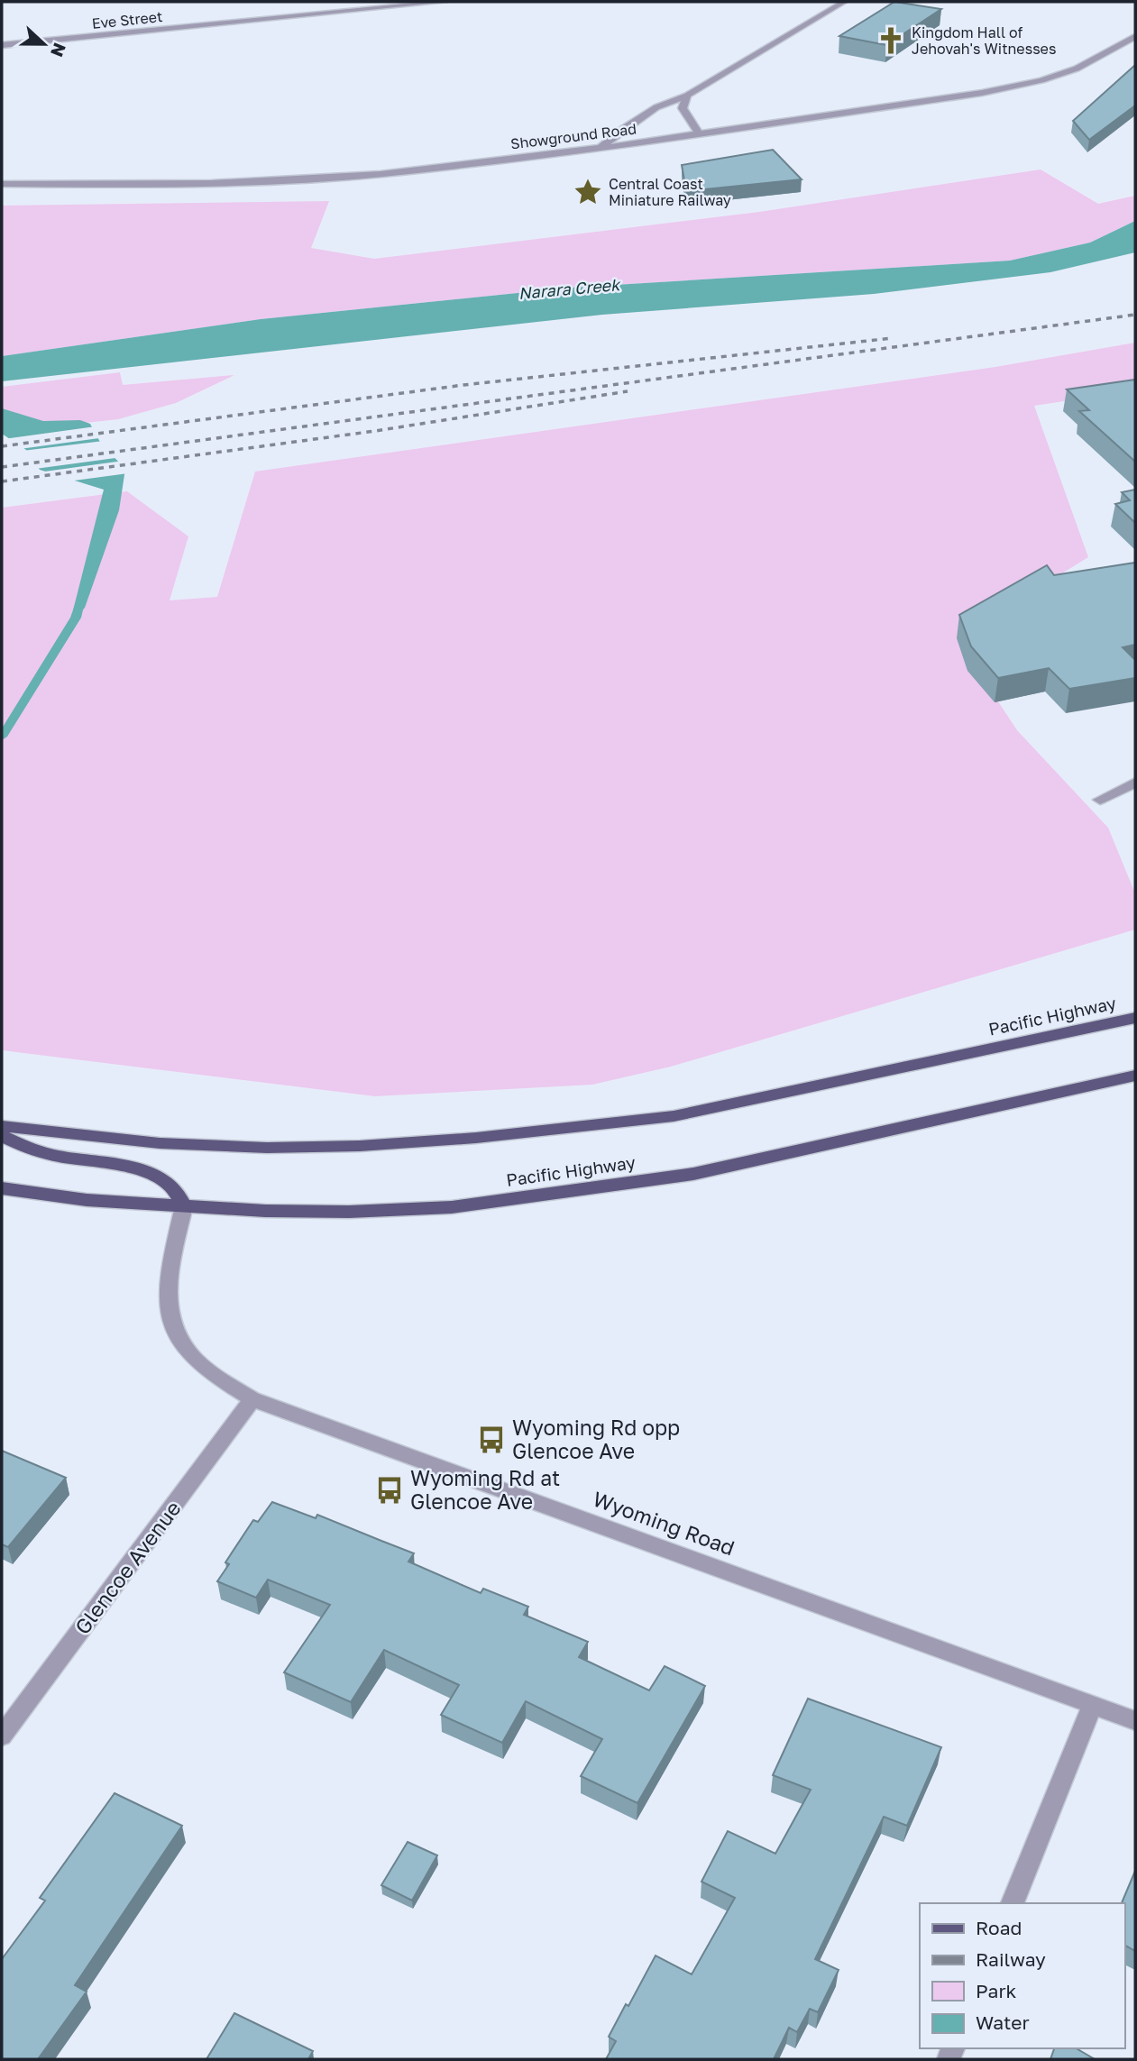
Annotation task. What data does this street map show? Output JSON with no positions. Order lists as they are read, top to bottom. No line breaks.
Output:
{"streets":{"main road":["Pacific Highway"],"street":["Eve Street","Showground Road","Wyoming Road","Glencoe Avenue"]},"crossings":[["Pacific Highway","Wyoming Road"],["Wyoming Road","Glencoe Avenue"]],"water":["Narara Creek"],"places":{"church":["Kingdom Hall of Jehovah's Witnesses"],"place":["Central Coast Miniature Railway"],"bus stop":["Wyoming Rd opp Glencoe Ave","Wyoming Rd at Glencoe Ave"]},"legend":["Road","Railway","Park","Water"],"north":"right"}
